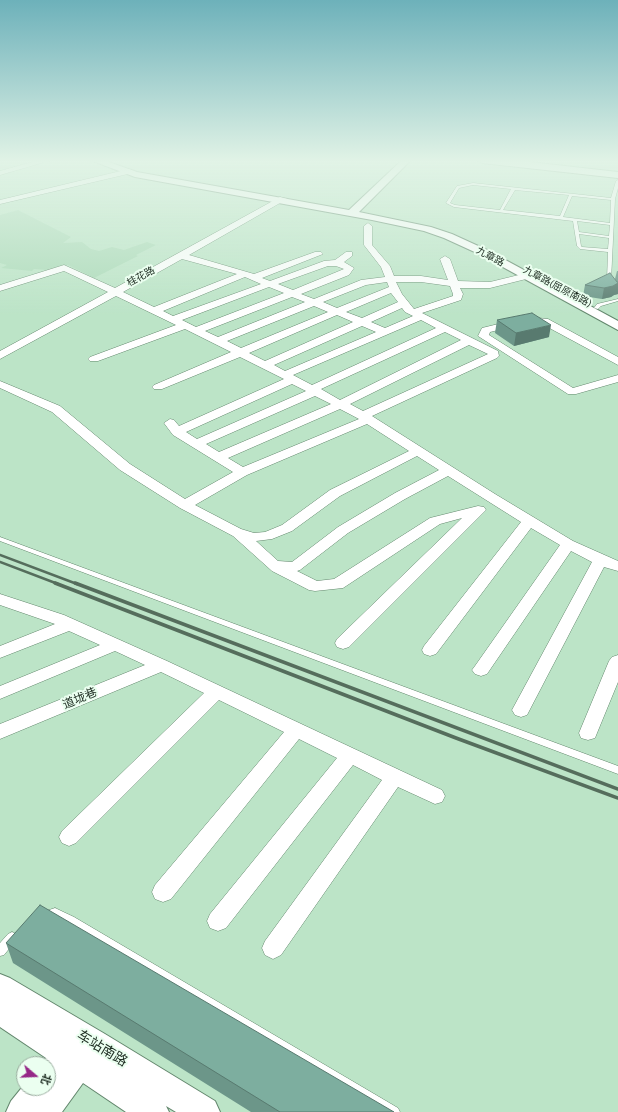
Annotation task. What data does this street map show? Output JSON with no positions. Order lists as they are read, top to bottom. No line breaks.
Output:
{"streets":{"street":["九章路","桂花路","九章路(屈原南路)","道垅巷","车站南路"]},"crossings":[["九章路","九章路(屈原南路)"]],"north":"right"}
